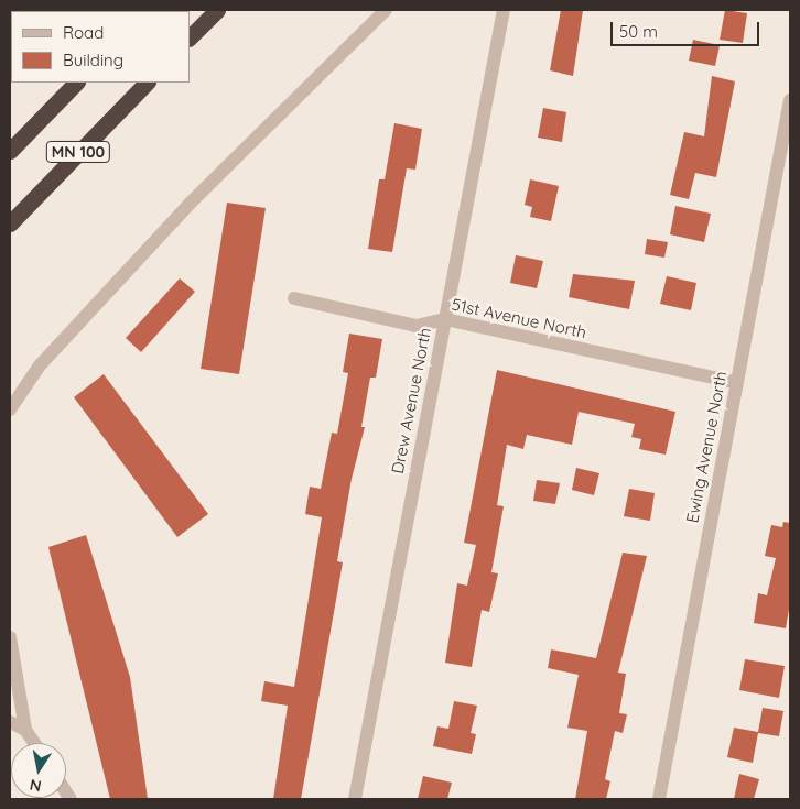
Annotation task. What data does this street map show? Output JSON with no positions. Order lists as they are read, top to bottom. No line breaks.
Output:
{"streets":{"highway":["MN 100"],"street":["51st Avenue North","Drew Avenue North","Ewing Avenue North"]},"crossings":[["51st Avenue North","Drew Avenue North"],["51st Avenue North","Ewing Avenue North"]],"legend":["Road","Building"],"scale_bar":"50 m","north":"bottom"}
